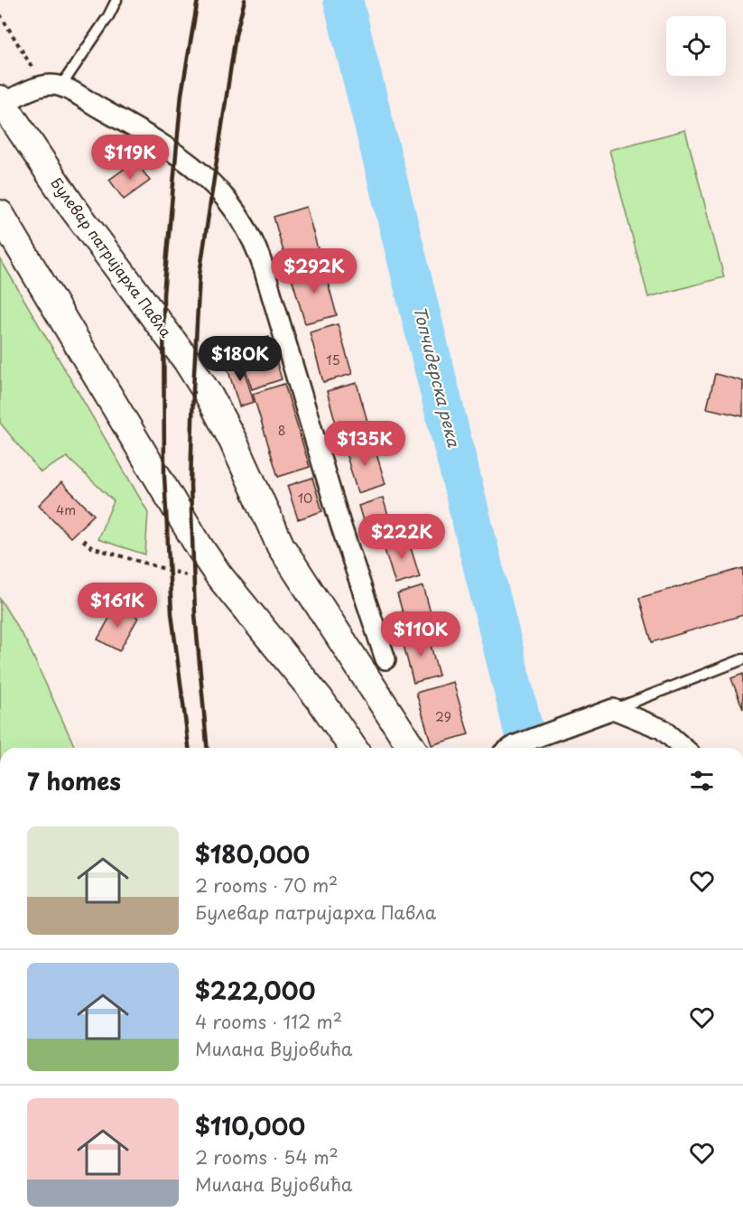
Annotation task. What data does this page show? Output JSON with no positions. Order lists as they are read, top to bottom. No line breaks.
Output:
{"streets":{"main road":["Булевар патријарха Павла"]},"water":["Топчидерска река"],"house_numbers":["15","8","10","4m","29"],"page":{"price":["$119K","$292K","$180K","$135K","$222K","$161K","$110K"],"heading":"7 homes","list":[{"name":"$180,000","note":"2 rooms · 70 m² · Булевар патријарха Павла"},{"name":"$222,000","note":"4 rooms · 112 m² · Милана Вујовића"},{"name":"$110,000","note":"2 rooms · 54 m² · Милана Вујовића"}]}}
